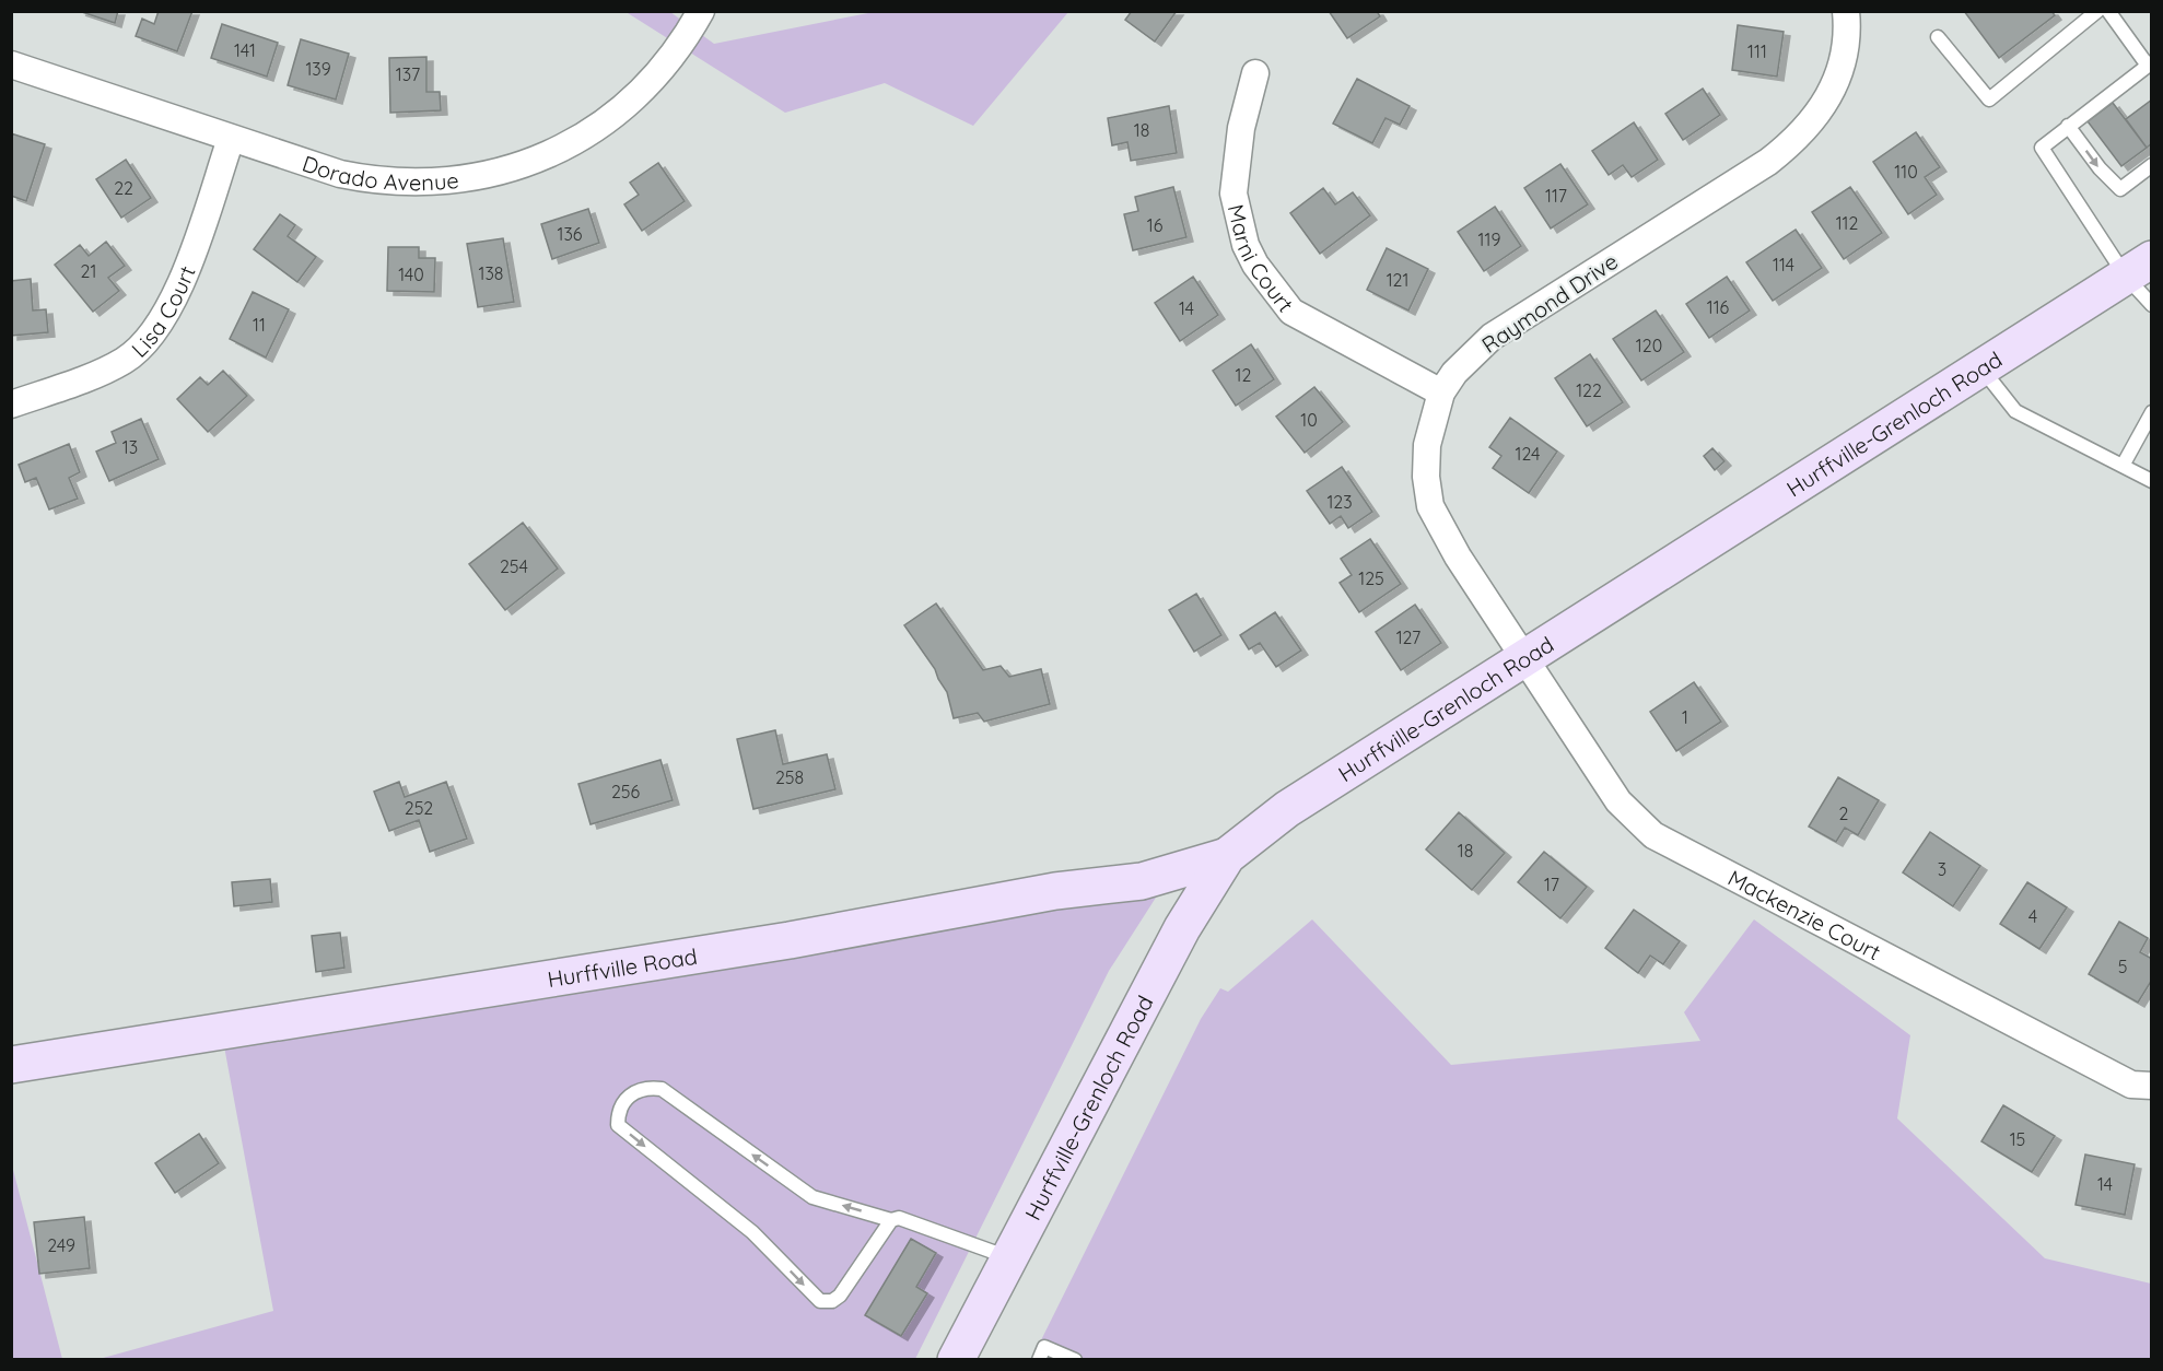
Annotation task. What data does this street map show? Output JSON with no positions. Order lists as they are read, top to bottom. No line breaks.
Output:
{"streets":{"main road":["Hurffville-Grenloch Road","Hurffville Road"],"street":["Dorado Avenue","Marni Court","Raymond Drive","Lisa Court","Mackenzie Court"]},"crossings":[["Dorado Avenue","Lisa Court"],["Marni Court","Raymond Drive"],["Raymond Drive","Hurffville-Grenloch Road"],["Raymond Drive","Mackenzie Court"],["Hurffville-Grenloch Road","Mackenzie Court"],["Hurffville-Grenloch Road","Hurffville Road"]],"house_numbers":["141","111","139","137","18","110","22","117","112","16","136","119","114","21","138","140","121","116","14","11","120","12","122","10","13","124","123","254","125","127","1","258","256","252","2","18","3","17","4","5","15","14","249"]}
